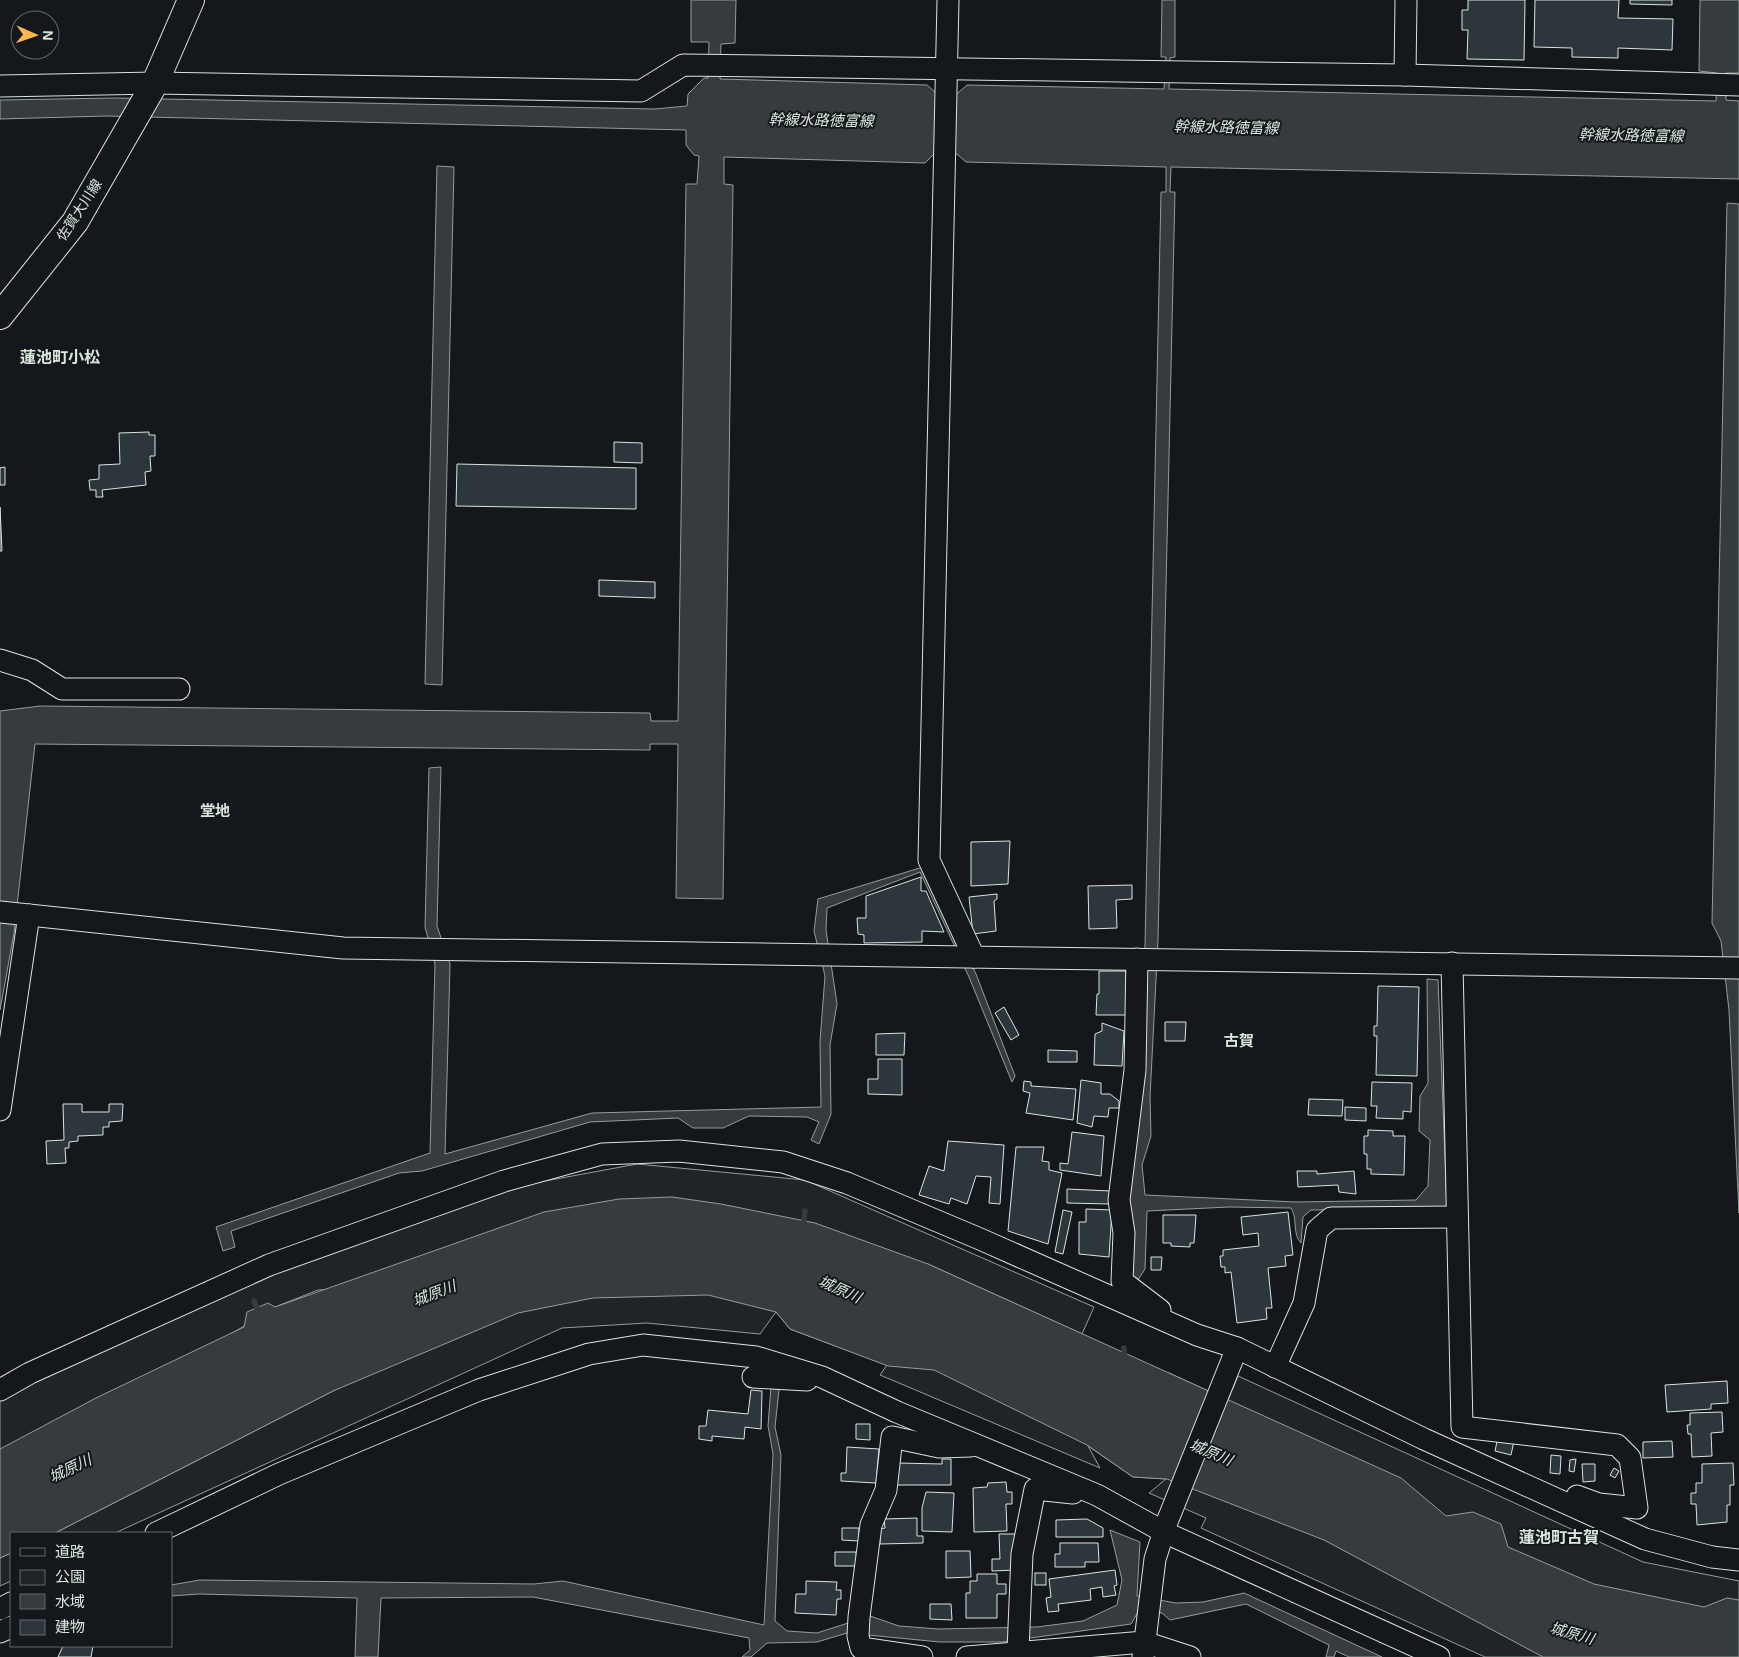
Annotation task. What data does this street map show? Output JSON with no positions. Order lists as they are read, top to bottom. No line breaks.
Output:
{"streets":{"main road":["佐賀大川線"]},"districts":["蓮池町小松","堂地","古賀","蓮池町古賀"],"water":["幹線水路徳富線","城原川"],"legend":["道路","公園","水域","建物"],"north":"right"}
